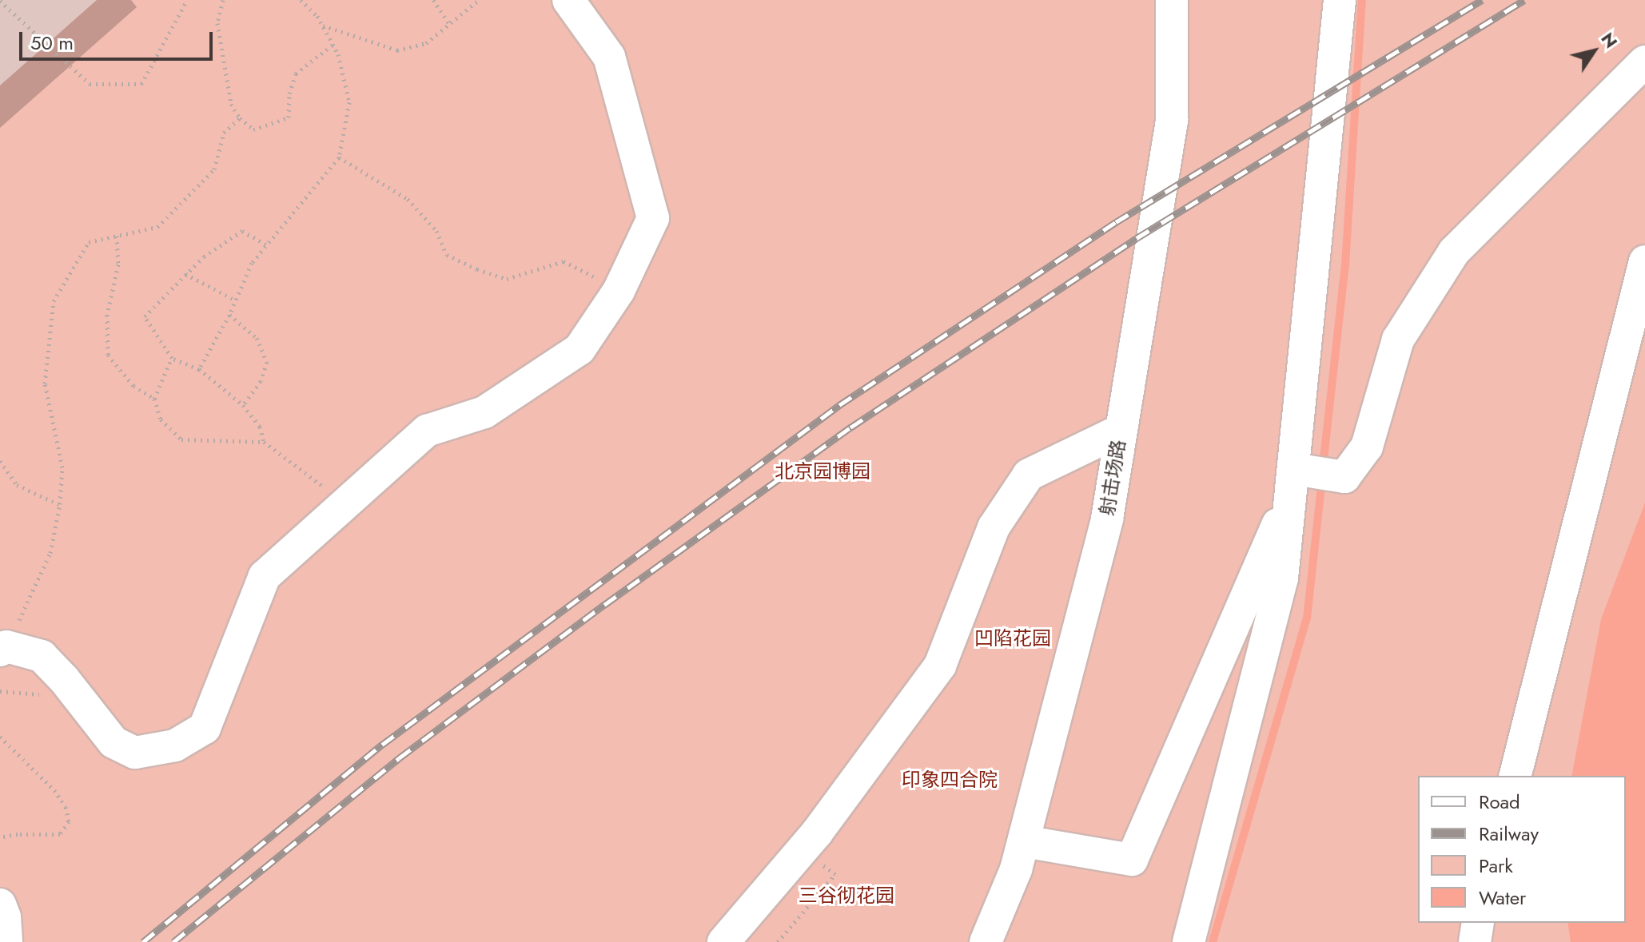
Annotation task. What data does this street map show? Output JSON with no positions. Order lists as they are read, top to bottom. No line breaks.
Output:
{"streets":{"street":["射击场路"]},"parks":["北京园博园","凹陷花园","印象四合院","三谷彻花园"],"legend":["Road","Railway","Park","Water"],"scale_bar":"50 m","north":"top right"}
